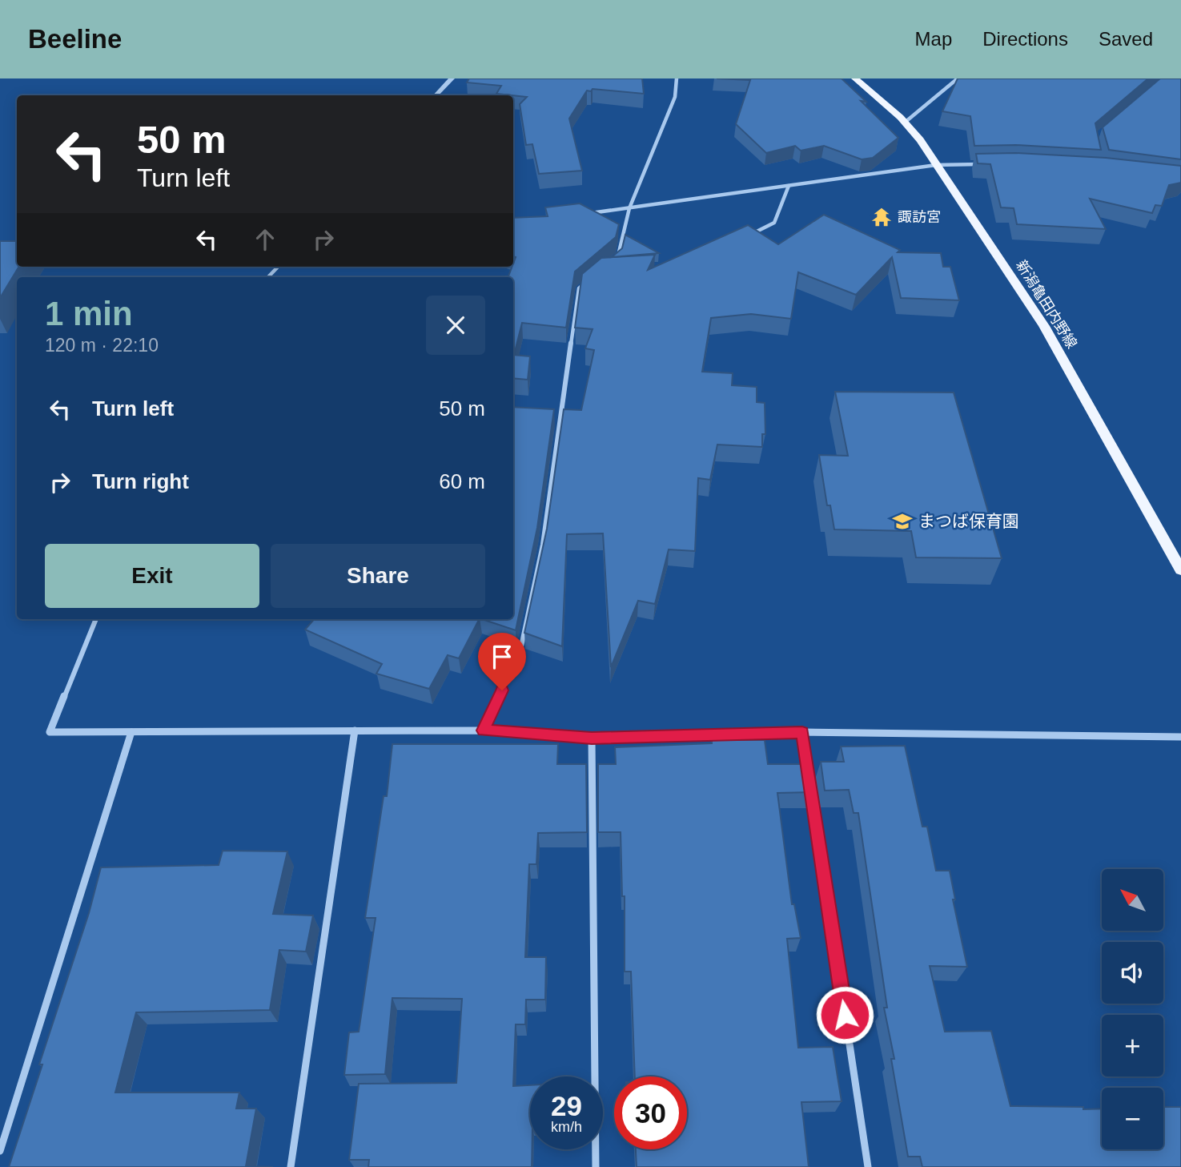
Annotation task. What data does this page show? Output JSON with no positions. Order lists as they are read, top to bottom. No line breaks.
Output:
{"streets":{"main road":["新潟亀田内野線"]},"places":{"temple":["諏訪宮"],"school or university":["まつば保育園"]},"north":"top left","page":{"header":"Beeline","nav":["Map","Directions","Saved"],"turn":["50 m","Turn left"],"heading":["1 min","120 m · 22:10"],"list":[{"name":"Turn left","value":"50 m"},{"name":"Turn right","value":"60 m"}],"buttons":["Exit","Share"],"map_buttons":["+","−"],"speed":"29 km/h","limit":"30"}}
